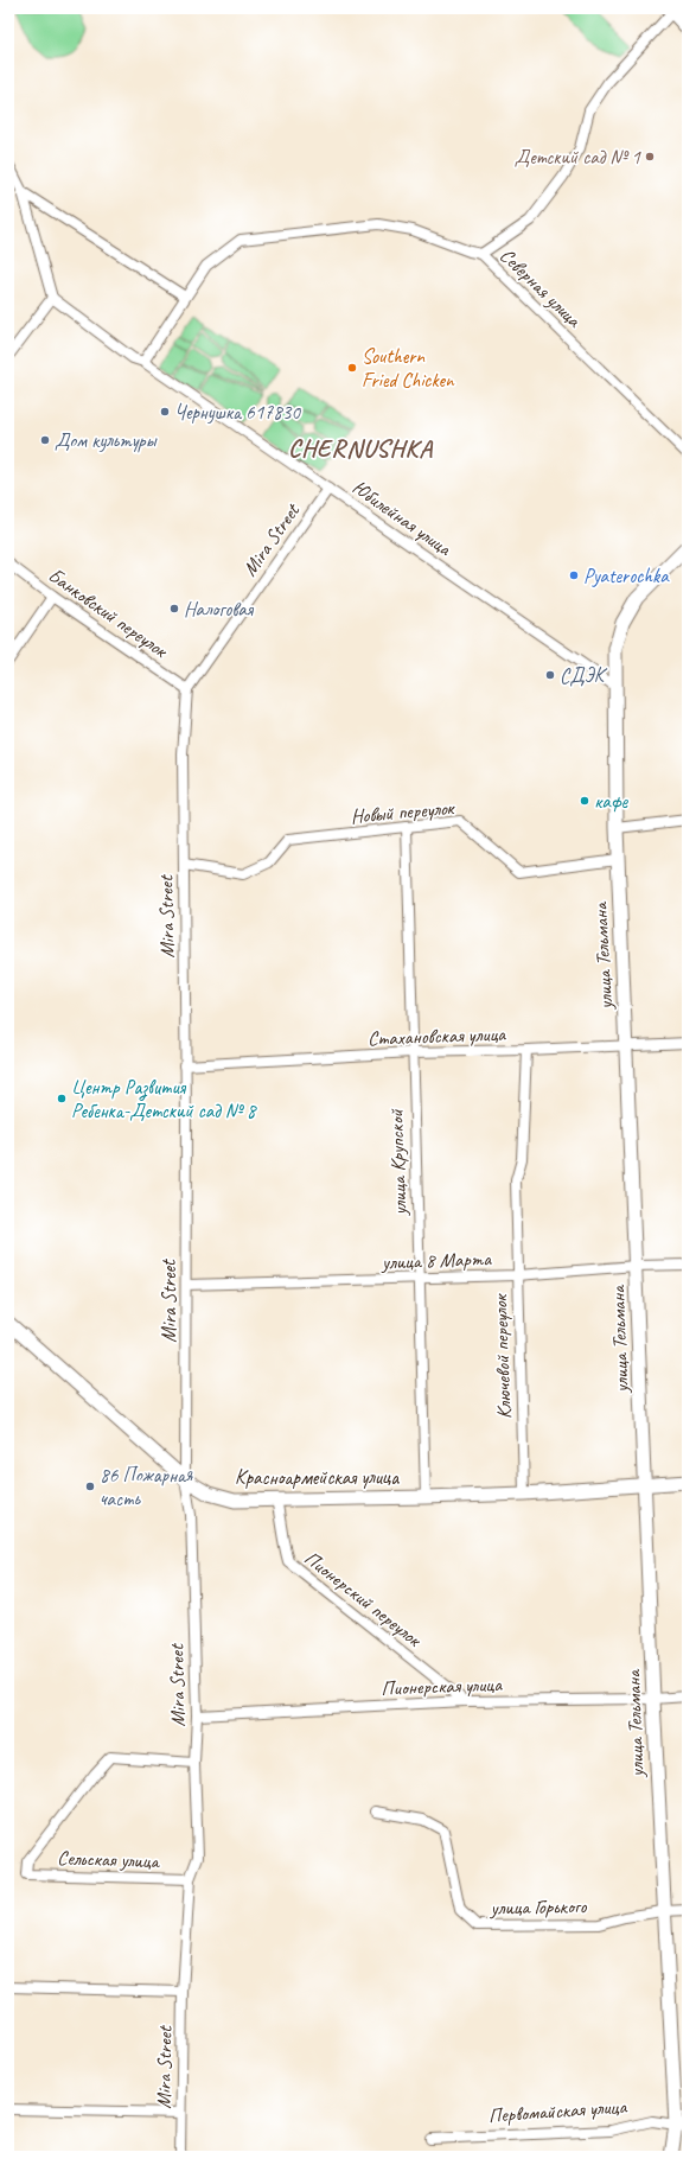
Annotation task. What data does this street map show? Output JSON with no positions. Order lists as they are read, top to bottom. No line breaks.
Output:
{"streets":{"street":["Северная улица","Юбилейная улица","Mira Street","Банковский переулок","Новый переулок","улица Тельмана","Стахановская улица","улица Крупской","улица 8 Марта","Ключевой переулок","Красноармейская улица","Пионерский переулок","Пионерская улица","Сельская улица","улица Горького","Первомайская улица"]},"crossings":[["Северная улица","Юбилейная улица"],["Юбилейная улица","Mira Street"],["Юбилейная улица","улица Тельмана"],["Mira Street","Банковский переулок"],["Mira Street","Новый переулок"],["Mira Street","Стахановская улица"],["Mira Street","улица 8 Марта"],["Mira Street","Красноармейская улица"],["Mira Street","Пионерская улица"],["Mira Street","Сельская улица"],["Новый переулок","улица Тельмана"],["Новый переулок","улица Крупской"],["улица Тельмана","Стахановская улица"],["улица Тельмана","улица 8 Марта"],["улица Тельмана","Красноармейская улица"],["улица Тельмана","Пионерская улица"],["улица Тельмана","улица Горького"],["улица Тельмана","Первомайская улица"],["Стахановская улица","улица Крупской"],["Стахановская улица","Ключевой переулок"],["улица Крупской","улица 8 Марта"],["улица Крупской","Красноармейская улица"],["улица 8 Марта","Ключевой переулок"],["Ключевой переулок","Красноармейская улица"],["Красноармейская улица","Пионерский переулок"],["Пионерский переулок","Пионерская улица"]],"districts":["CHERNUSHKA"],"places":["Детский сад № 1","Southern Fried Chicken","Чернушка 617830","Дом культуры","Pyaterochka","Налоговая","СДЭК","кафе","Центр Развития Ребенка-Детский сад № 8","86 Пожарная часть"]}
